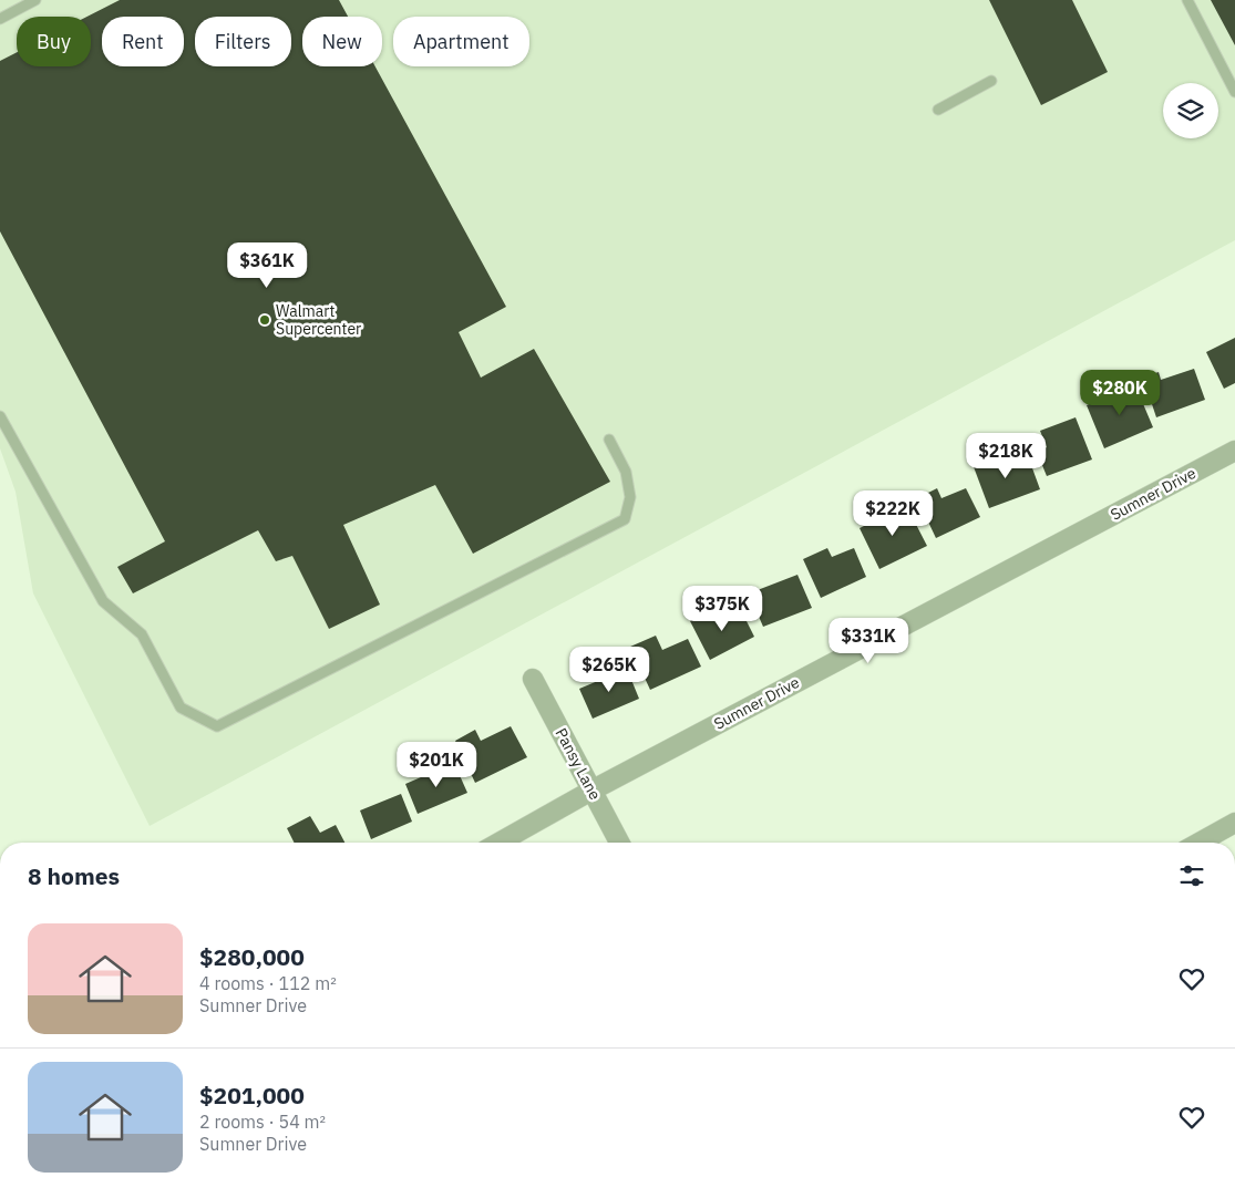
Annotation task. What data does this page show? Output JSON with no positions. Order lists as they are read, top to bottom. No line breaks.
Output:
{"streets":{"street":["Sumner Drive","Pansy Lane"]},"crossings":[["Sumner Drive","Pansy Lane"]],"places":["Walmart Supercenter"],"page":{"chip":["Buy","Rent","Filters","New","Apartment"],"price":["$361K","$280K","$218K","$222K","$375K","$331K","$265K","$201K"],"heading":"8 homes","list":[{"name":"$280,000","note":"4 rooms · 112 m² · Sumner Drive"},{"name":"$201,000","note":"2 rooms · 54 m² · Sumner Drive"}]}}
